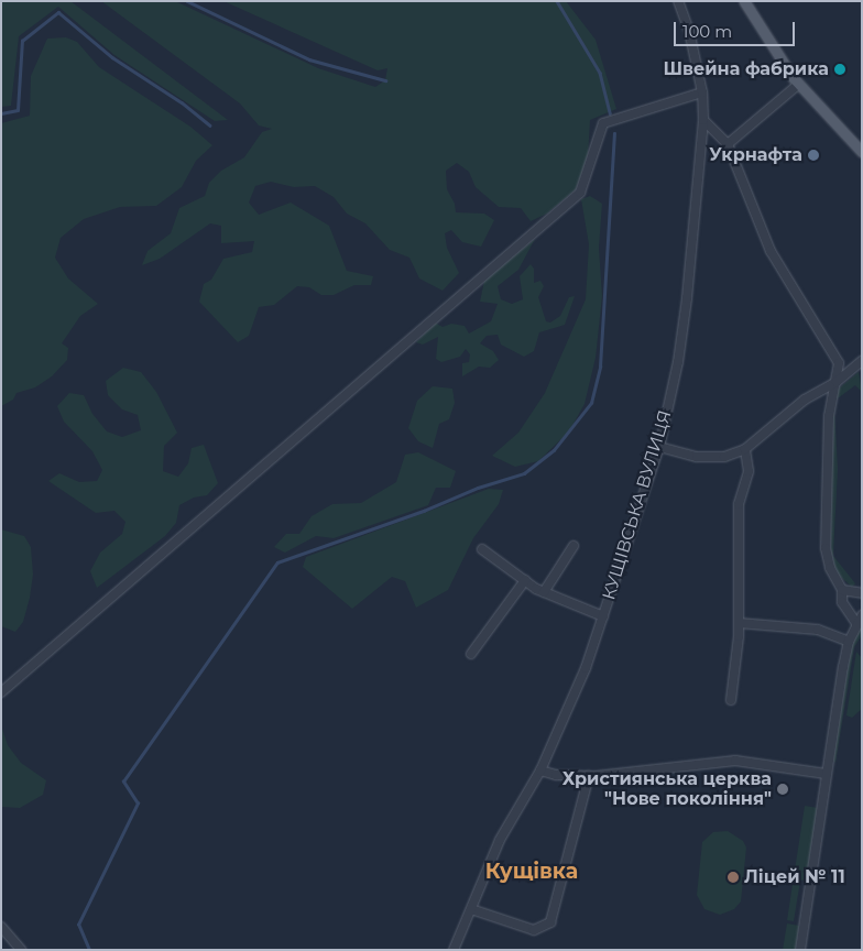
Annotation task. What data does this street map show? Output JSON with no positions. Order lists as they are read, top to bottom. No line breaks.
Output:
{"streets":{"street":["КУЩІВСЬКА ВУЛИЦЯ"]},"districts":["Кущівка"],"places":["Швейна фабрика","Укрнафта","Християнська церква \"Нове покоління\"","Ліцей № 11"],"scale_bar":"100 m"}
